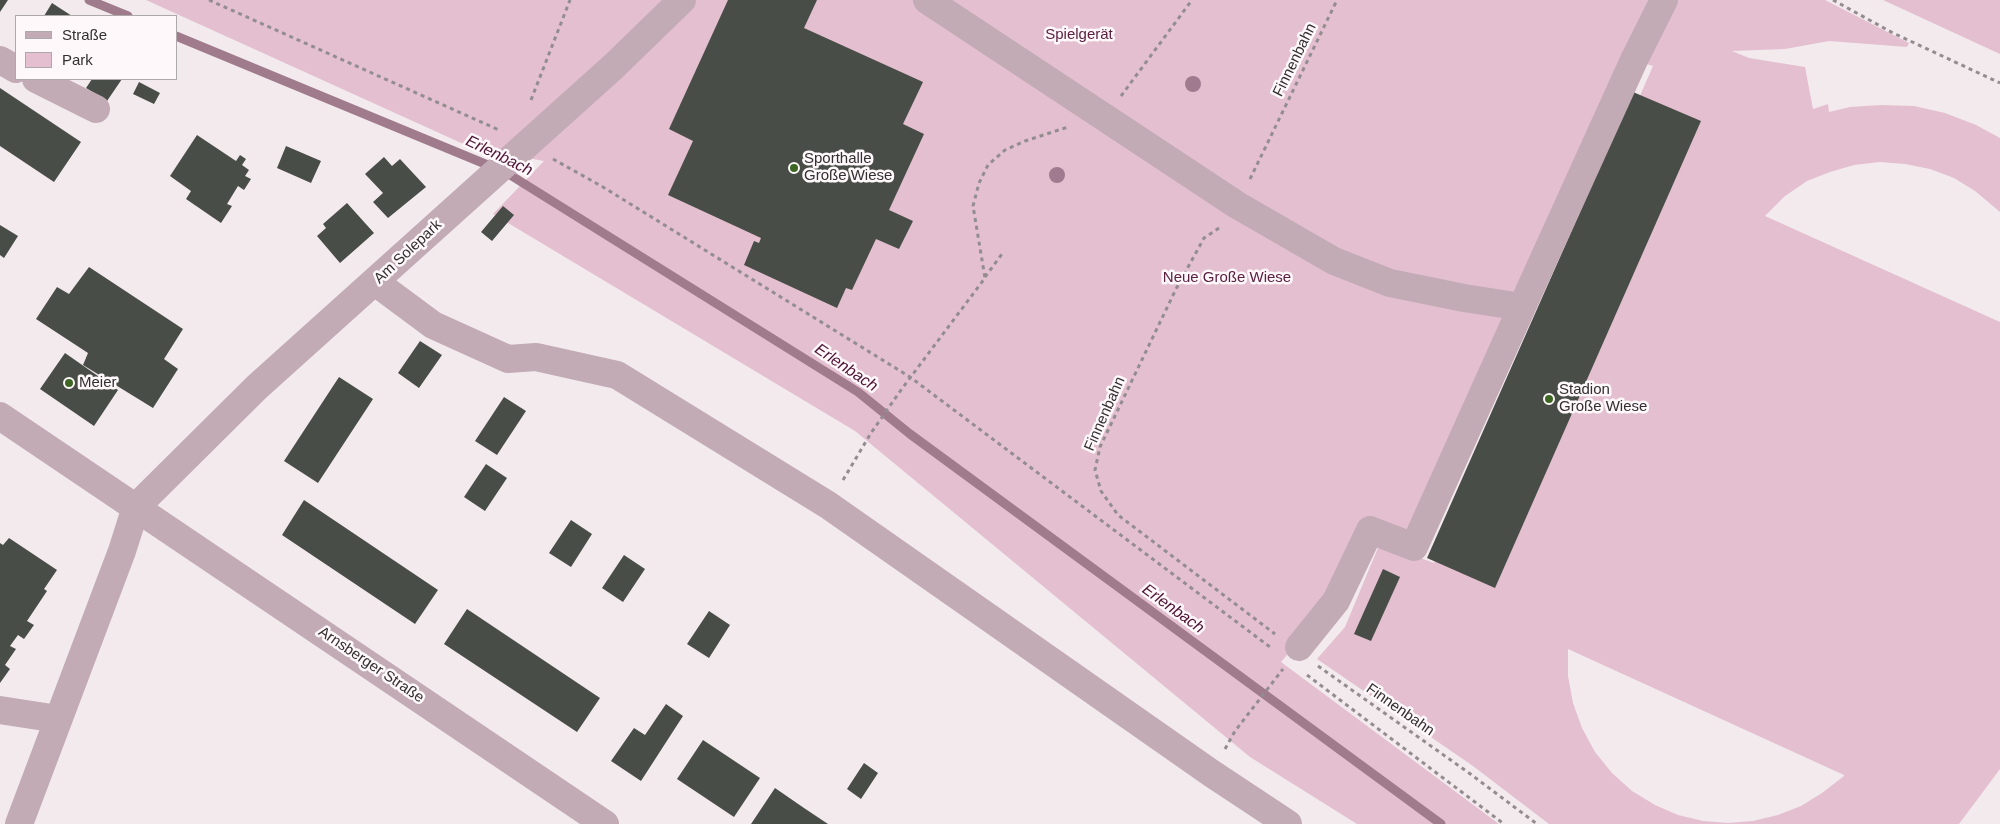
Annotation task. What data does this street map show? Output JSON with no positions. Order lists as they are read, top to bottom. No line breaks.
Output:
{"streets":{"street":["Am Solepark","Arnsberger Straße"],"path":["Finnenbahn"]},"crossings":[["Am Solepark","Arnsberger Straße"]],"water":["Erlenbach"],"parks":["Spielgerät","Neue Große Wiese"],"places":["Sporthalle Große Wiese","Meier","Stadion Große Wiese"],"legend":["Straße","Park"]}
